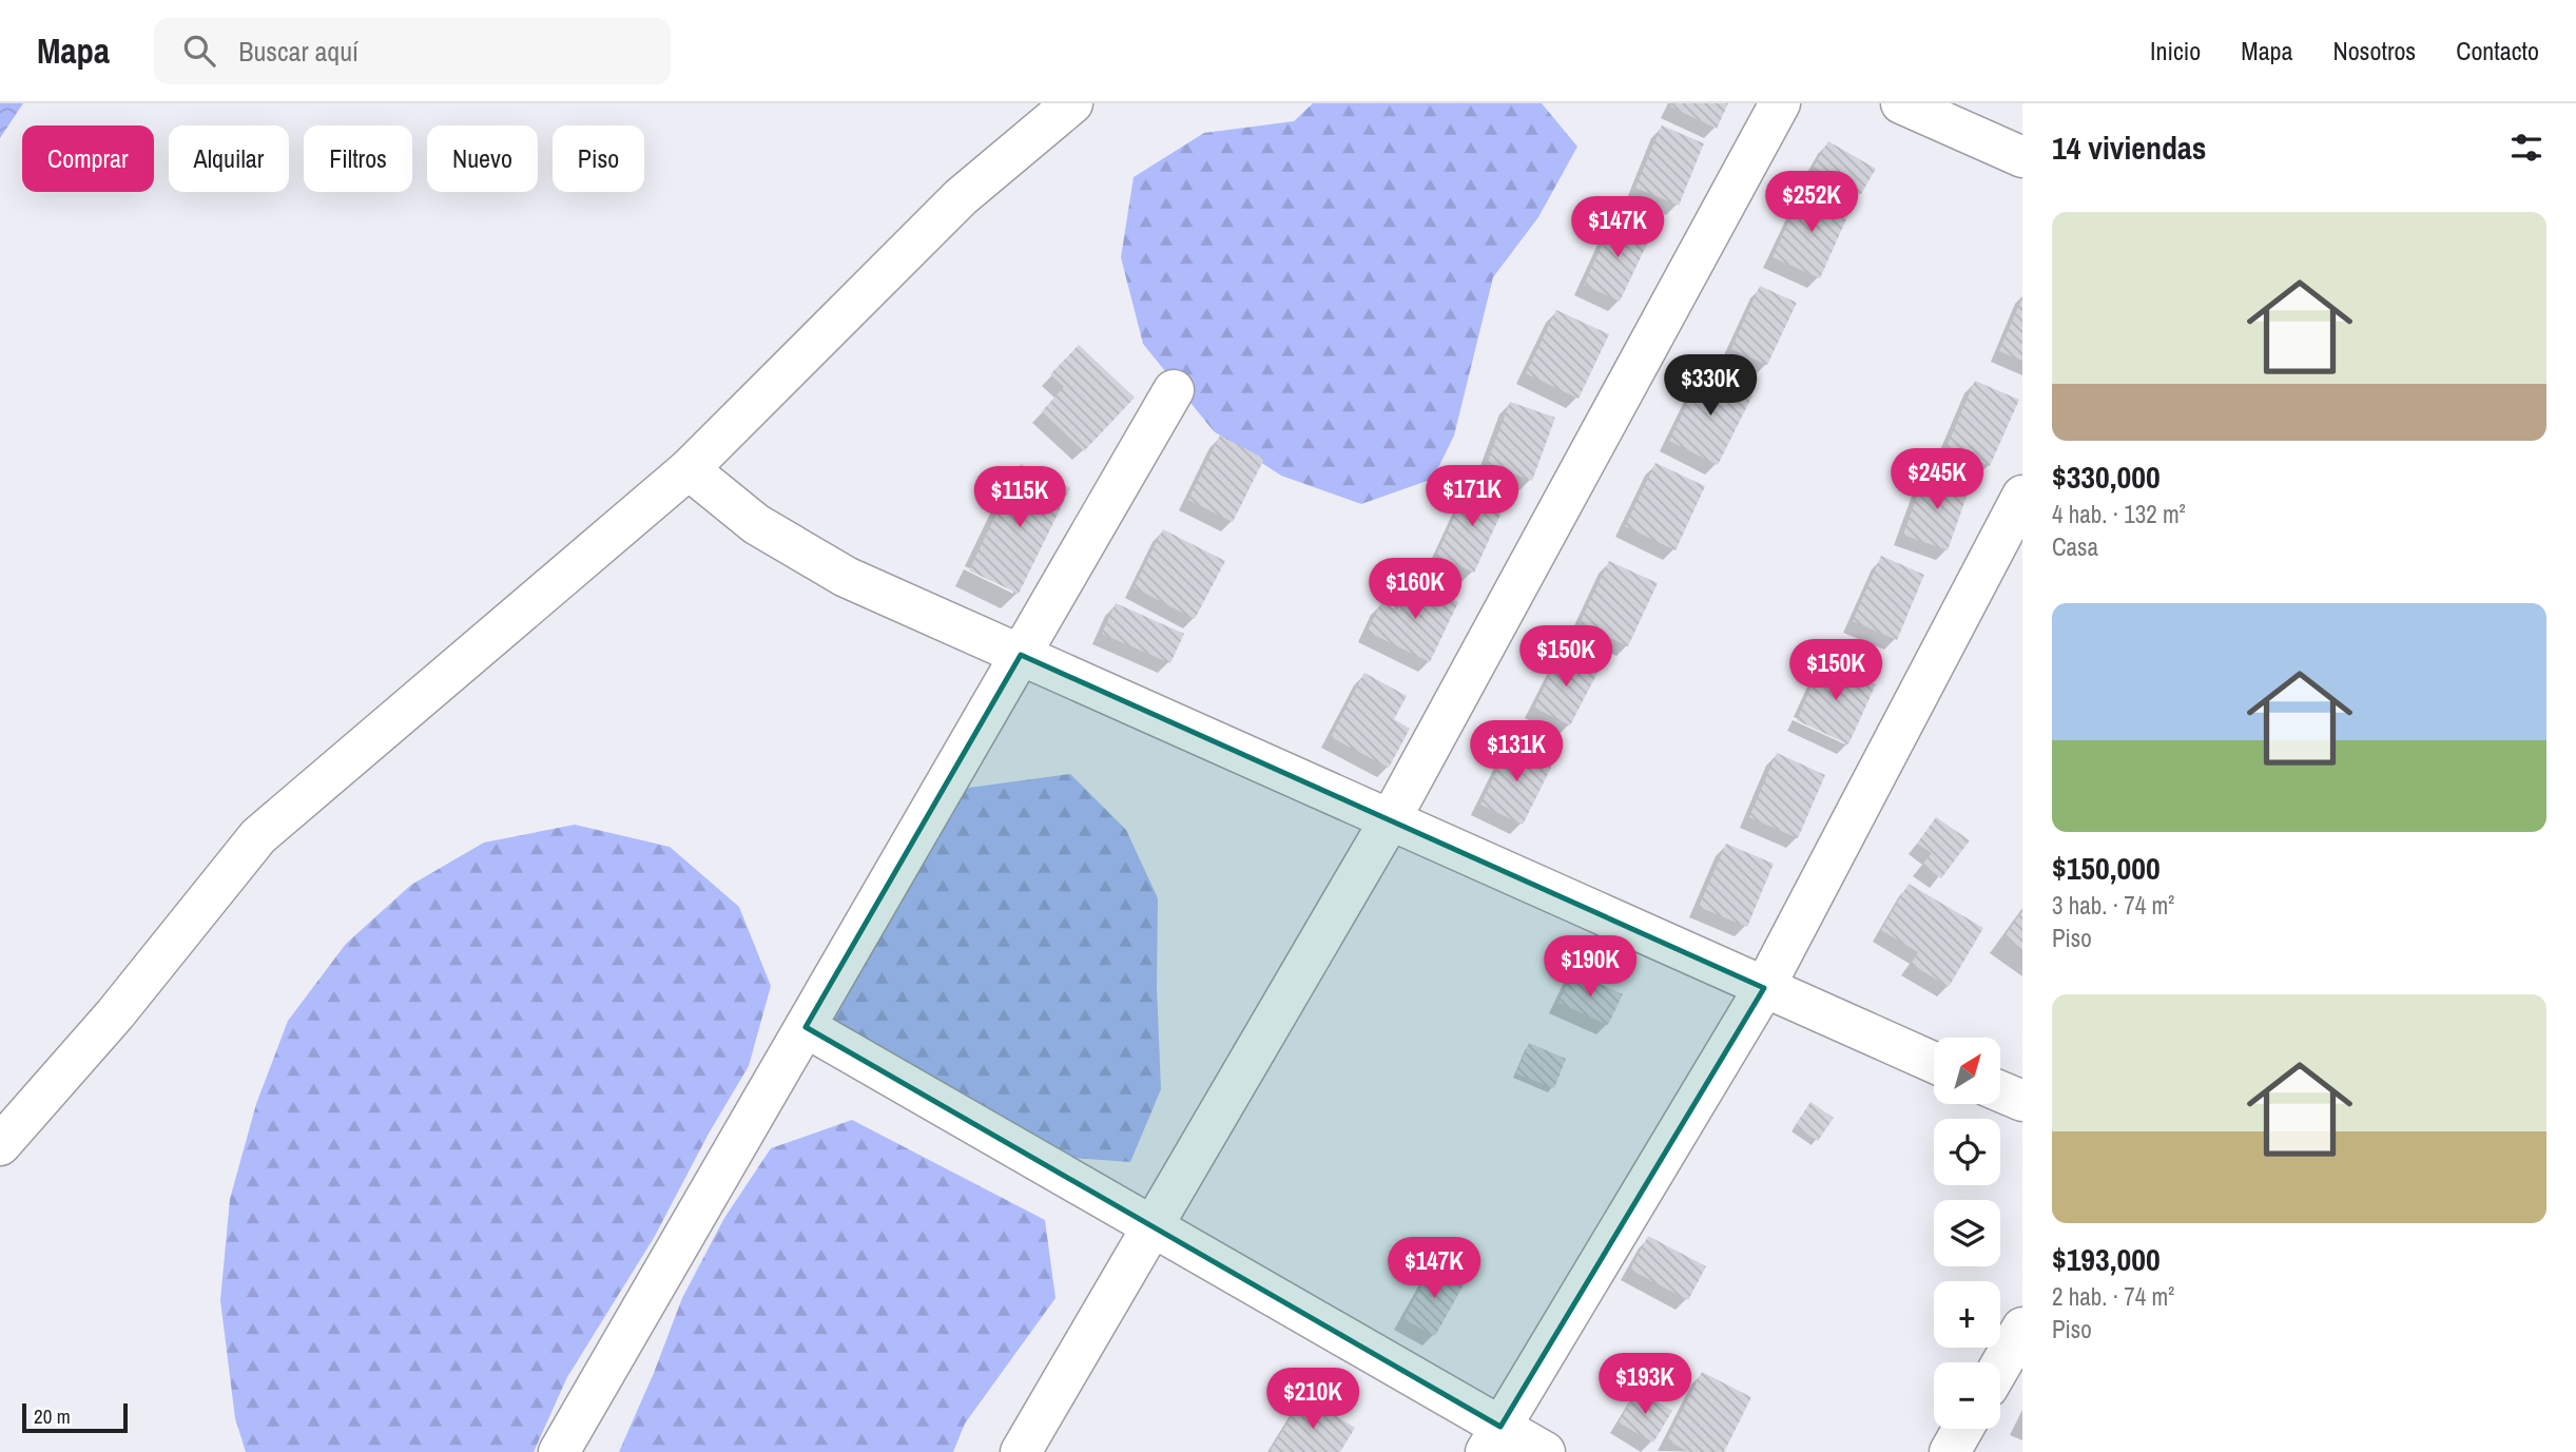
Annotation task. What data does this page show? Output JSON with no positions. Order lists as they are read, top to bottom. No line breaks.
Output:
{"scale_bar":"20 m","north":"top right","page":{"header":"Mapa","search":"Buscar aquí","nav":["Inicio","Mapa","Nosotros","Contacto"],"heading":"14 viviendas","chip":["Comprar","Alquilar","Filtros","Nuevo","Piso"],"price":["$252K","$147K","$330K","$245K","$171K","$115K","$160K","$150K","$150K","$131K","$190K","$147K","$193K","$210K"],"list":[{"name":"$330,000","note":"4 hab. · 132 m² · Casa"},{"name":"$150,000","note":"3 hab. · 74 m² · Piso"},{"name":"$193,000","note":"2 hab. · 74 m² · Piso"}],"map_buttons":["+","−"],"scale":"20 m"}}
